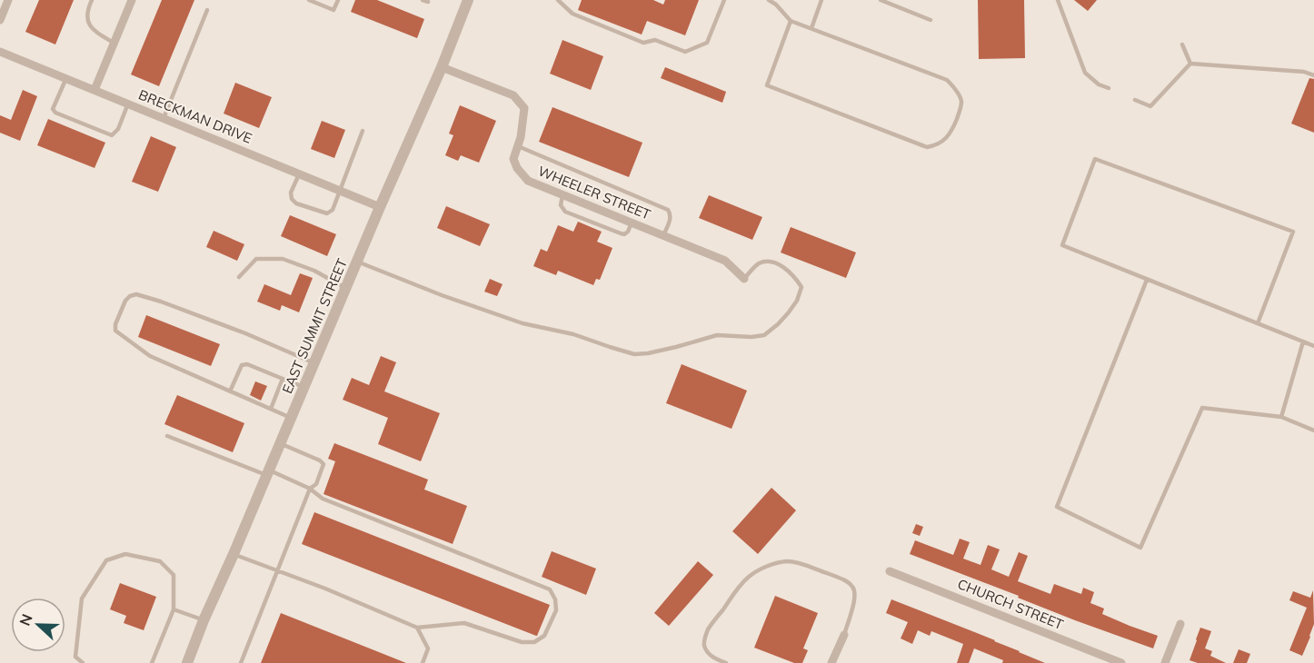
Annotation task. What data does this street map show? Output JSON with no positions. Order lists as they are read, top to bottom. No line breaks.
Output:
{"streets":{"street":["BRECKMAN DRIVE","WHEELER STREET","EAST SUMMIT STREET","CHURCH STREET"]},"crossings":[["BRECKMAN DRIVE","EAST SUMMIT STREET"],["WHEELER STREET","EAST SUMMIT STREET"]],"north":"left"}
